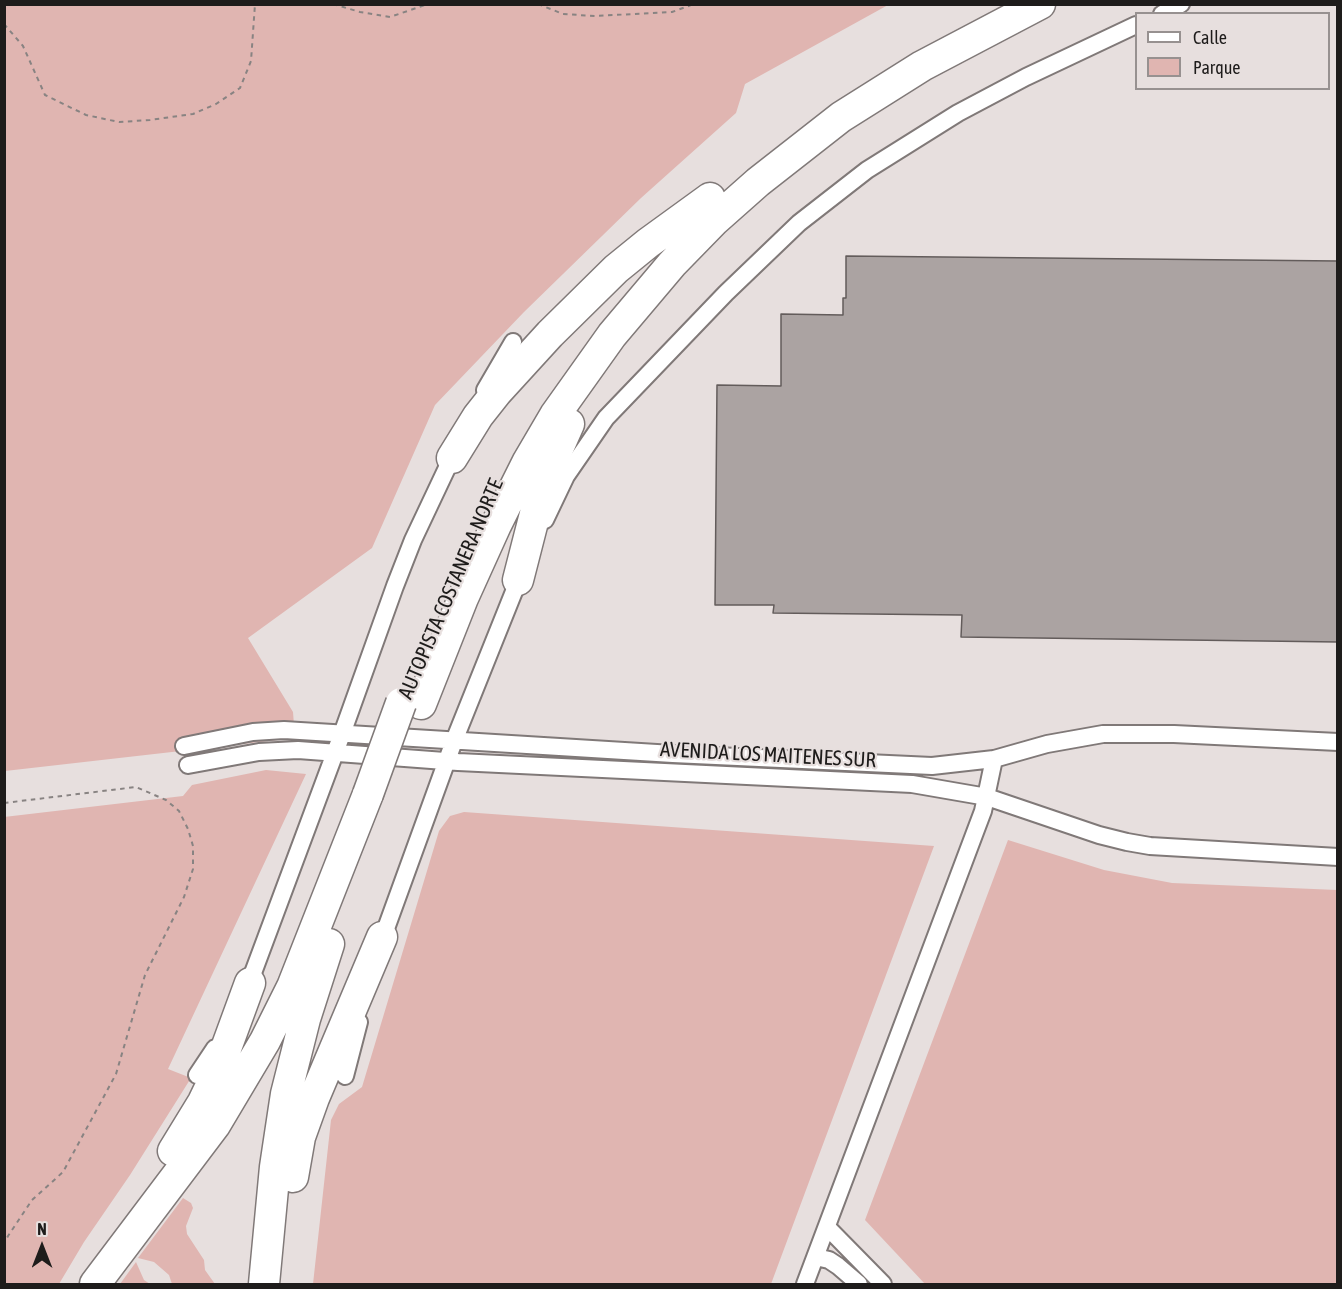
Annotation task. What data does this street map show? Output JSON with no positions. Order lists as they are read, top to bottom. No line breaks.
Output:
{"streets":{"highway":["AUTOPISTA COSTANERA NORTE"],"street":["AVENIDA LOS MAITENES SUR"]},"legend":["Calle","Parque"],"north":"top"}
